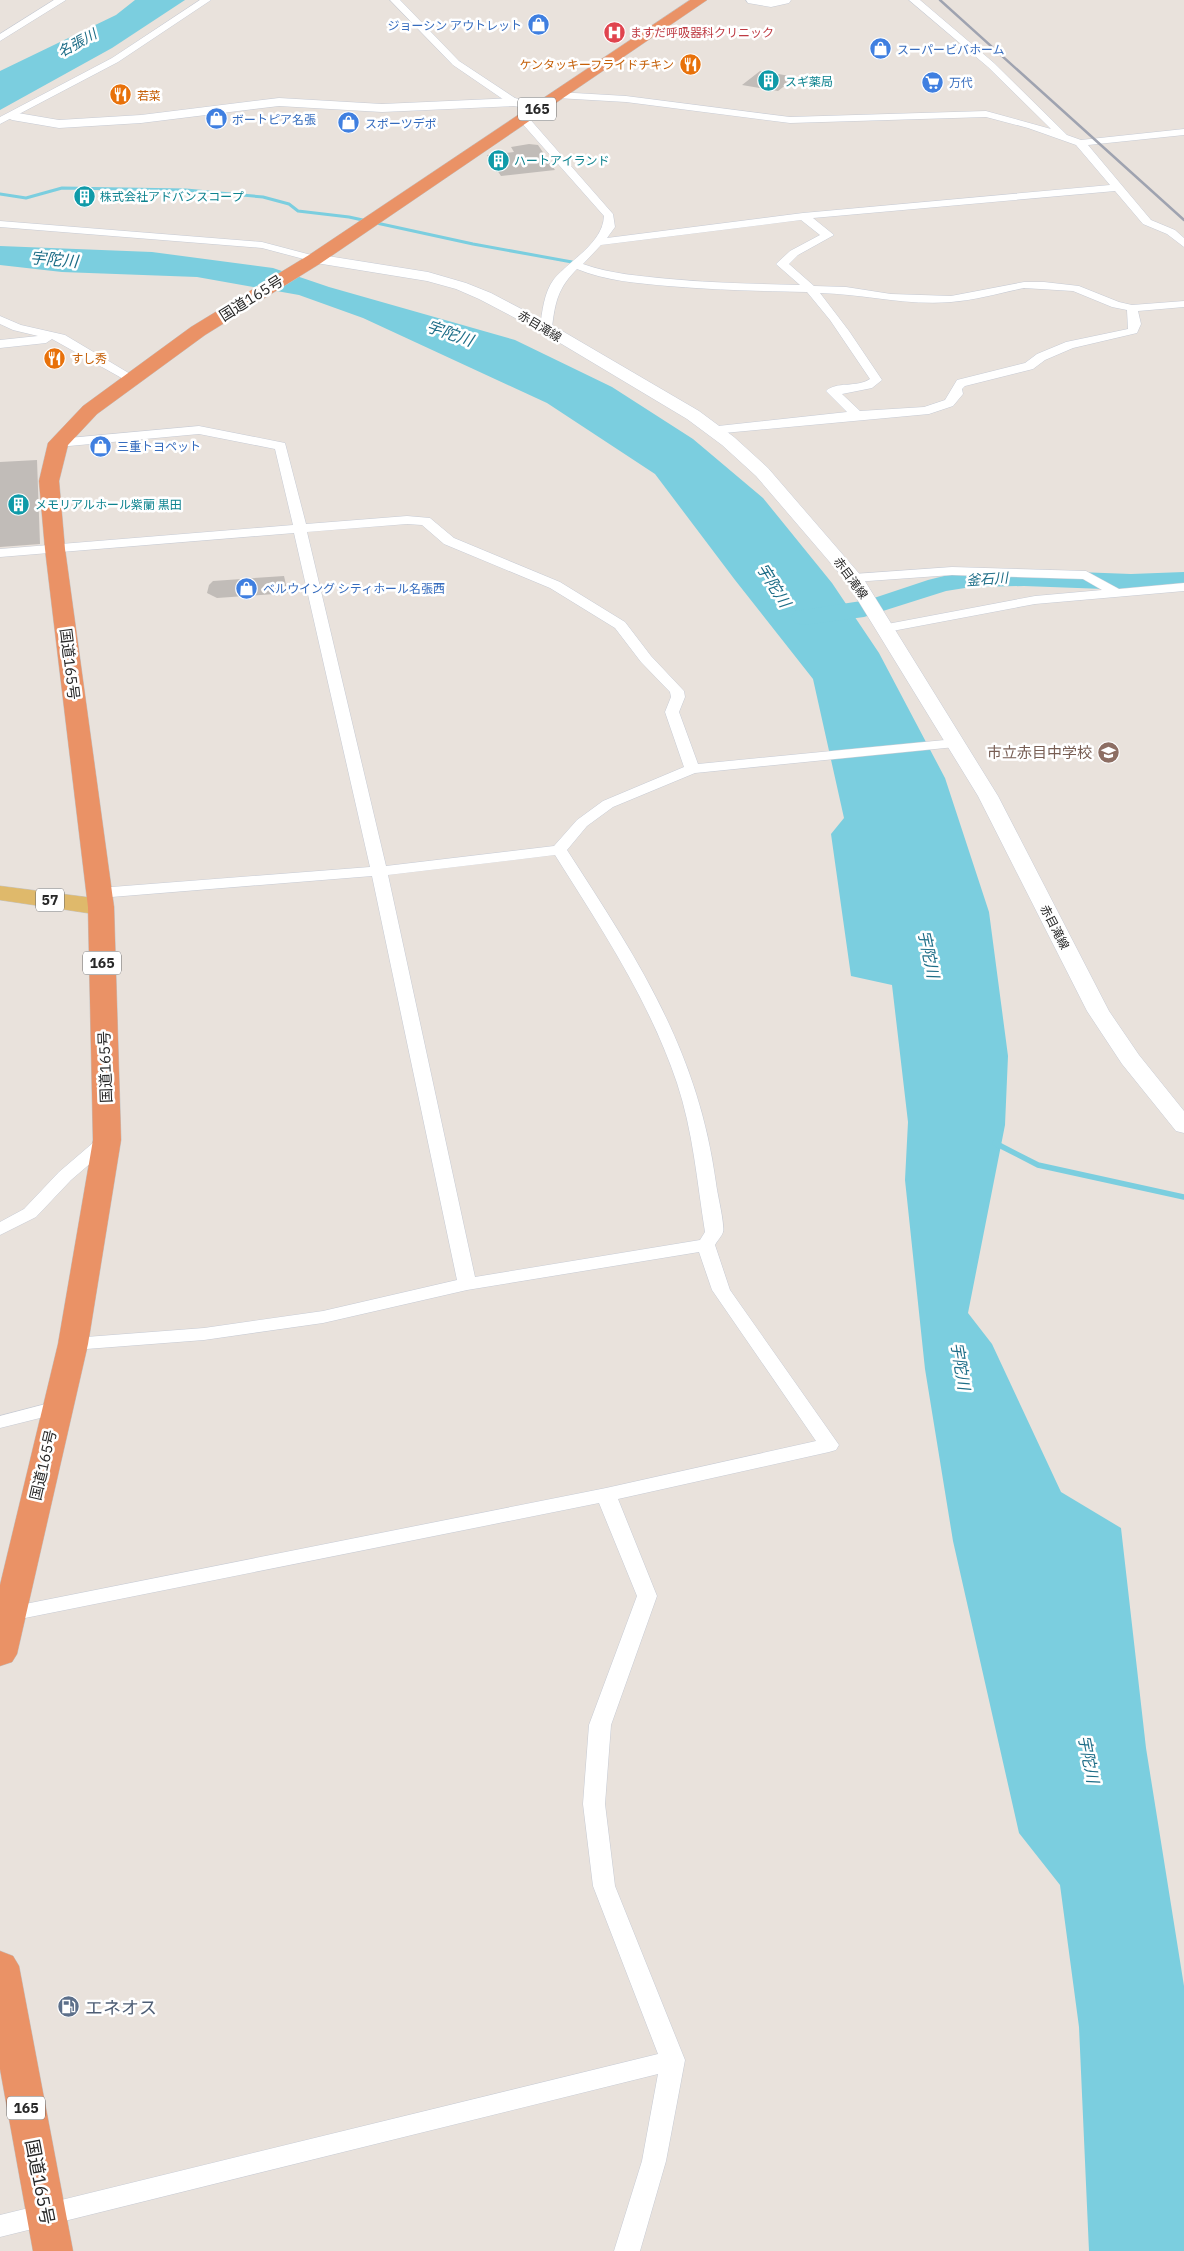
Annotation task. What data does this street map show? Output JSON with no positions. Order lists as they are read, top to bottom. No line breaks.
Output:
{"streets":{"highway":["165","国道165号"],"main road":["赤目滝線","57"]},"crossings":[["国道165号","赤目滝線"],["国道165号","57"]],"water":["名張川","宇陀川","釜石川"],"places":{"shop":["ジョーシン アウトレット","スーパービバホーム","ボートピア名張","スポーツデポ","三重トヨペット","ベルウイング シティホール名張西"],"hospital":["ますだ呼吸器科クリニック"],"restaurant":["ケンタッキーフライドチキン","若菜","すし秀"],"building":["スギ薬局","ハートアイランド","株式会社アドバンスコープ","メモリアルホール紫蘭 黒田"],"supermarket":["万代"],"school or university":["市立赤目中学校"],"fuel station":["エネオス"]}}
